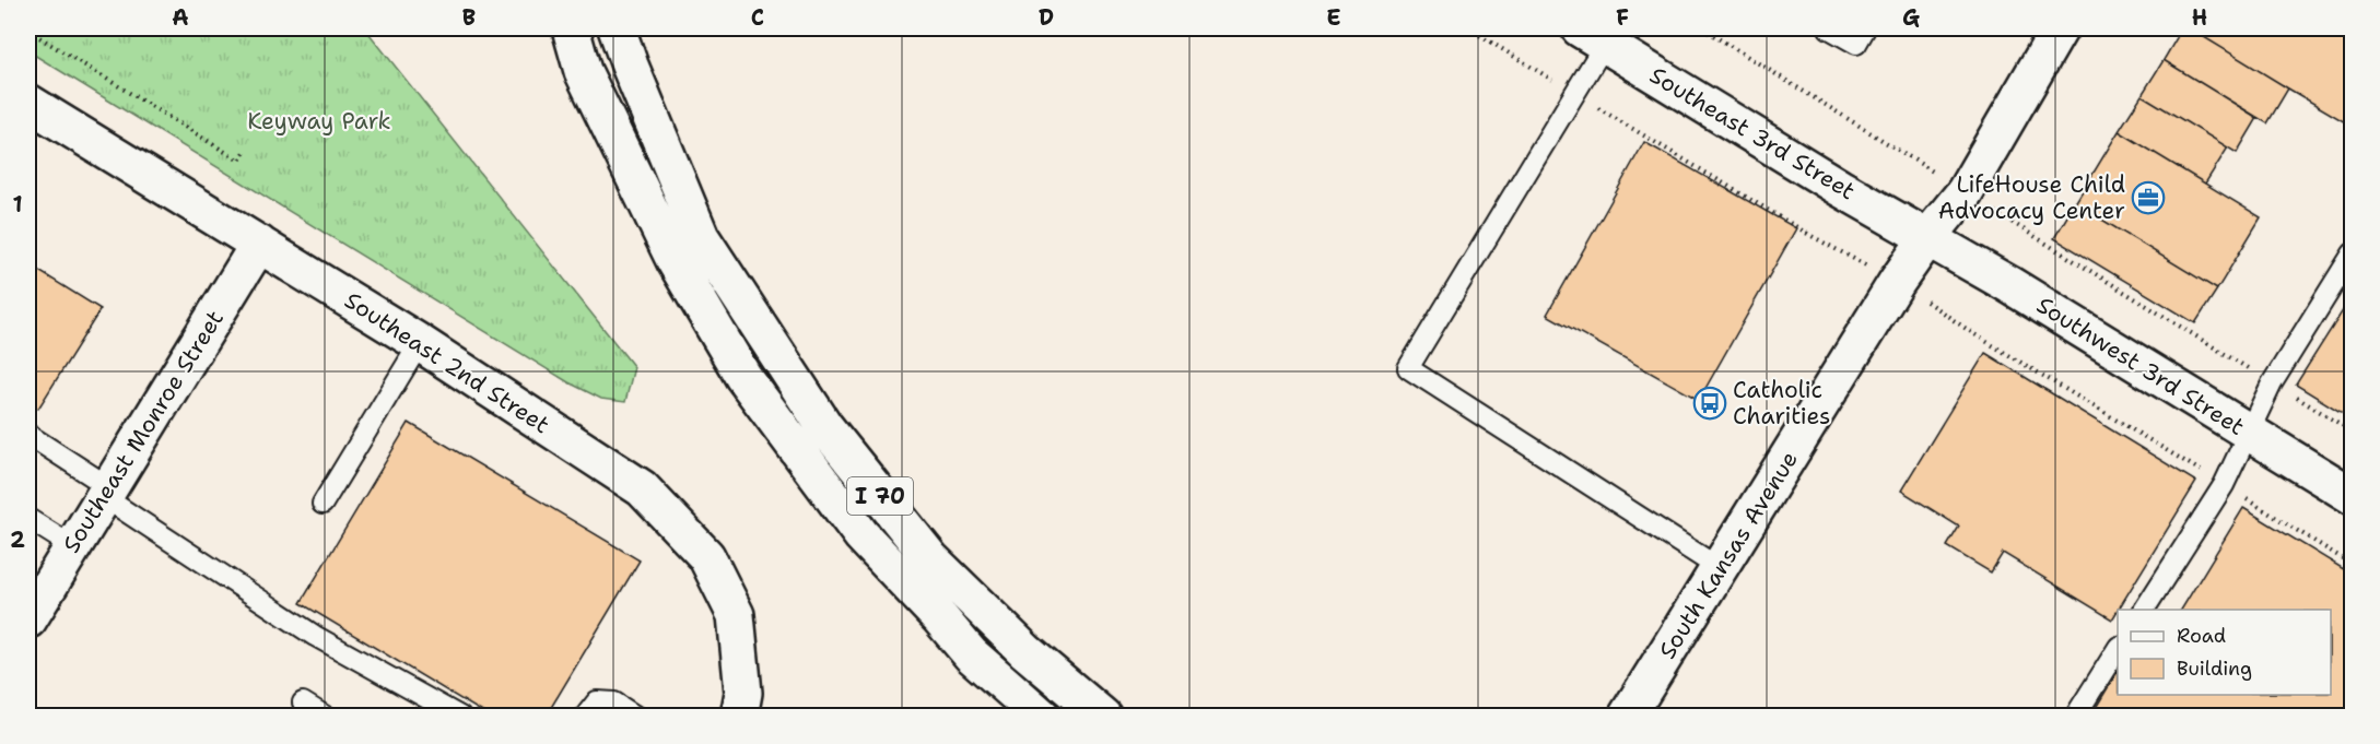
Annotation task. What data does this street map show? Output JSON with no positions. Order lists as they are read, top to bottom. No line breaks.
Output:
{"streets":{"main road":["Southeast 3rd Street","Southeast 2nd Street","Southwest 3rd Street","Southeast Monroe Street","I 70","South Kansas Avenue"]},"crossings":[["Southeast 3rd Street","Southwest 3rd Street"],["Southeast 3rd Street","South Kansas Avenue"],["Southeast 2nd Street","Southeast Monroe Street"],["Southwest 3rd Street","South Kansas Avenue"]],"parks":["Keyway Park"],"places":{"office":["LifeHouse Child Advocacy Center"],"bus stop":["Catholic Charities"]},"legend":["Road","Building"],"grid":{"columns":["A","B","C","D","E","F","G","H"],"rows":["1","2"]}}
